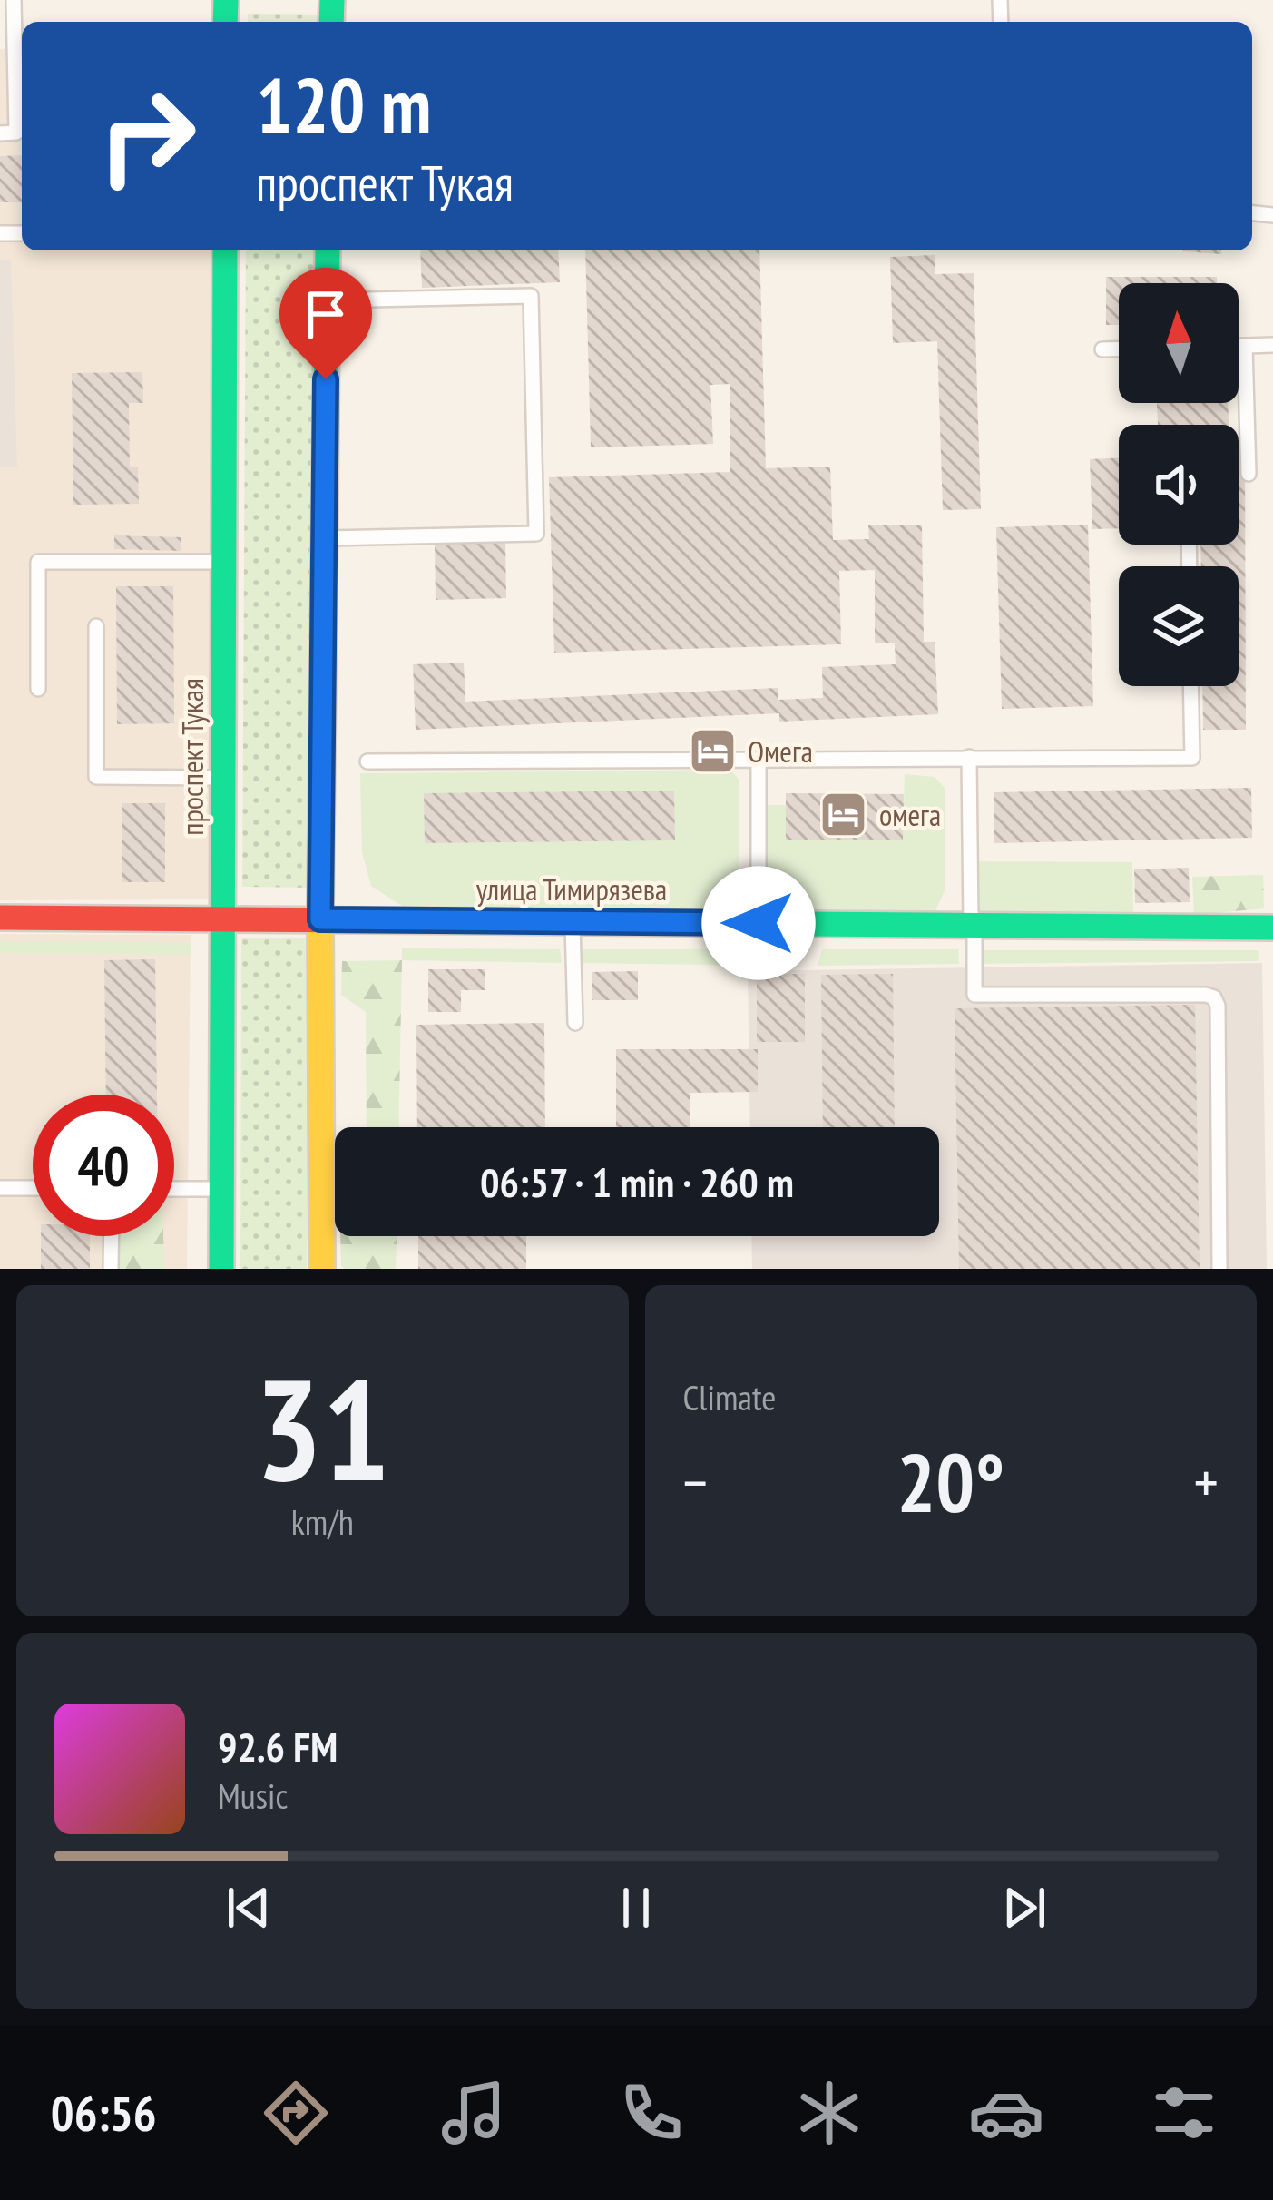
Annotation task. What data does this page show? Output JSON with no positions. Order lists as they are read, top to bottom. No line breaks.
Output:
{"streets":{"main road":["проспект Тукая","улица Тимирязева"]},"crossings":[["проспект Тукая","улица Тимирязева"]],"places":{"hotel":["Омега","омега"]},"north":"top","page":{"turn":["120 m","проспект Тукая"],"limit":"40","trip":"06:57 · 1 min · 260 m","tile":[["31","km/h"],"Climate"],"heat":["−","20°","+"],"song":["92.6 FM","Music"],"tabs":"06:56"}}
